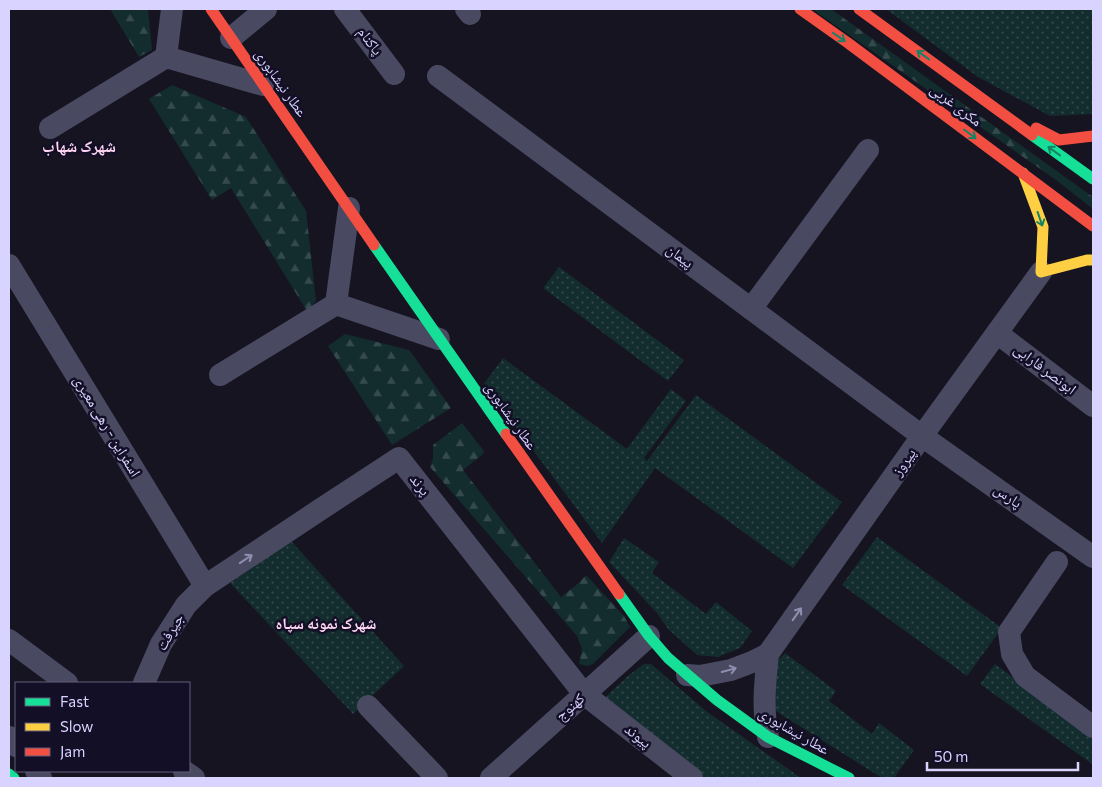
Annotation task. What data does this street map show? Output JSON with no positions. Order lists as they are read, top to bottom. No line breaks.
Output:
{"streets":{"main road":["عطار نیشابوری","مکری غربی"],"street":["پاکنام","پیمان","ابونصر فارابی","اسفراين - رهی معیری","پیروز","پرند","پارس","جیرفت","كهنوج","پیوند"]},"crossings":[["عطار نیشابوری","پیروز"],["عطار نیشابوری","كهنوج"],["پیمان","پیروز"],["پیمان","پارس"],["ابونصر فارابی","پیروز"],["اسفراين - رهی معیری","پرند"],["اسفراين - رهی معیری","جیرفت"],["پیروز","پارس"],["پرند","جیرفت"],["پرند","كهنوج"],["پرند","پیوند"],["كهنوج","پیوند"]],"one_way":["پیروز"],"districts":["شهرک شهاب","شهرک نمونه سپاه"],"legend":["Fast","Slow","Jam"],"scale_bar":"50 m"}
